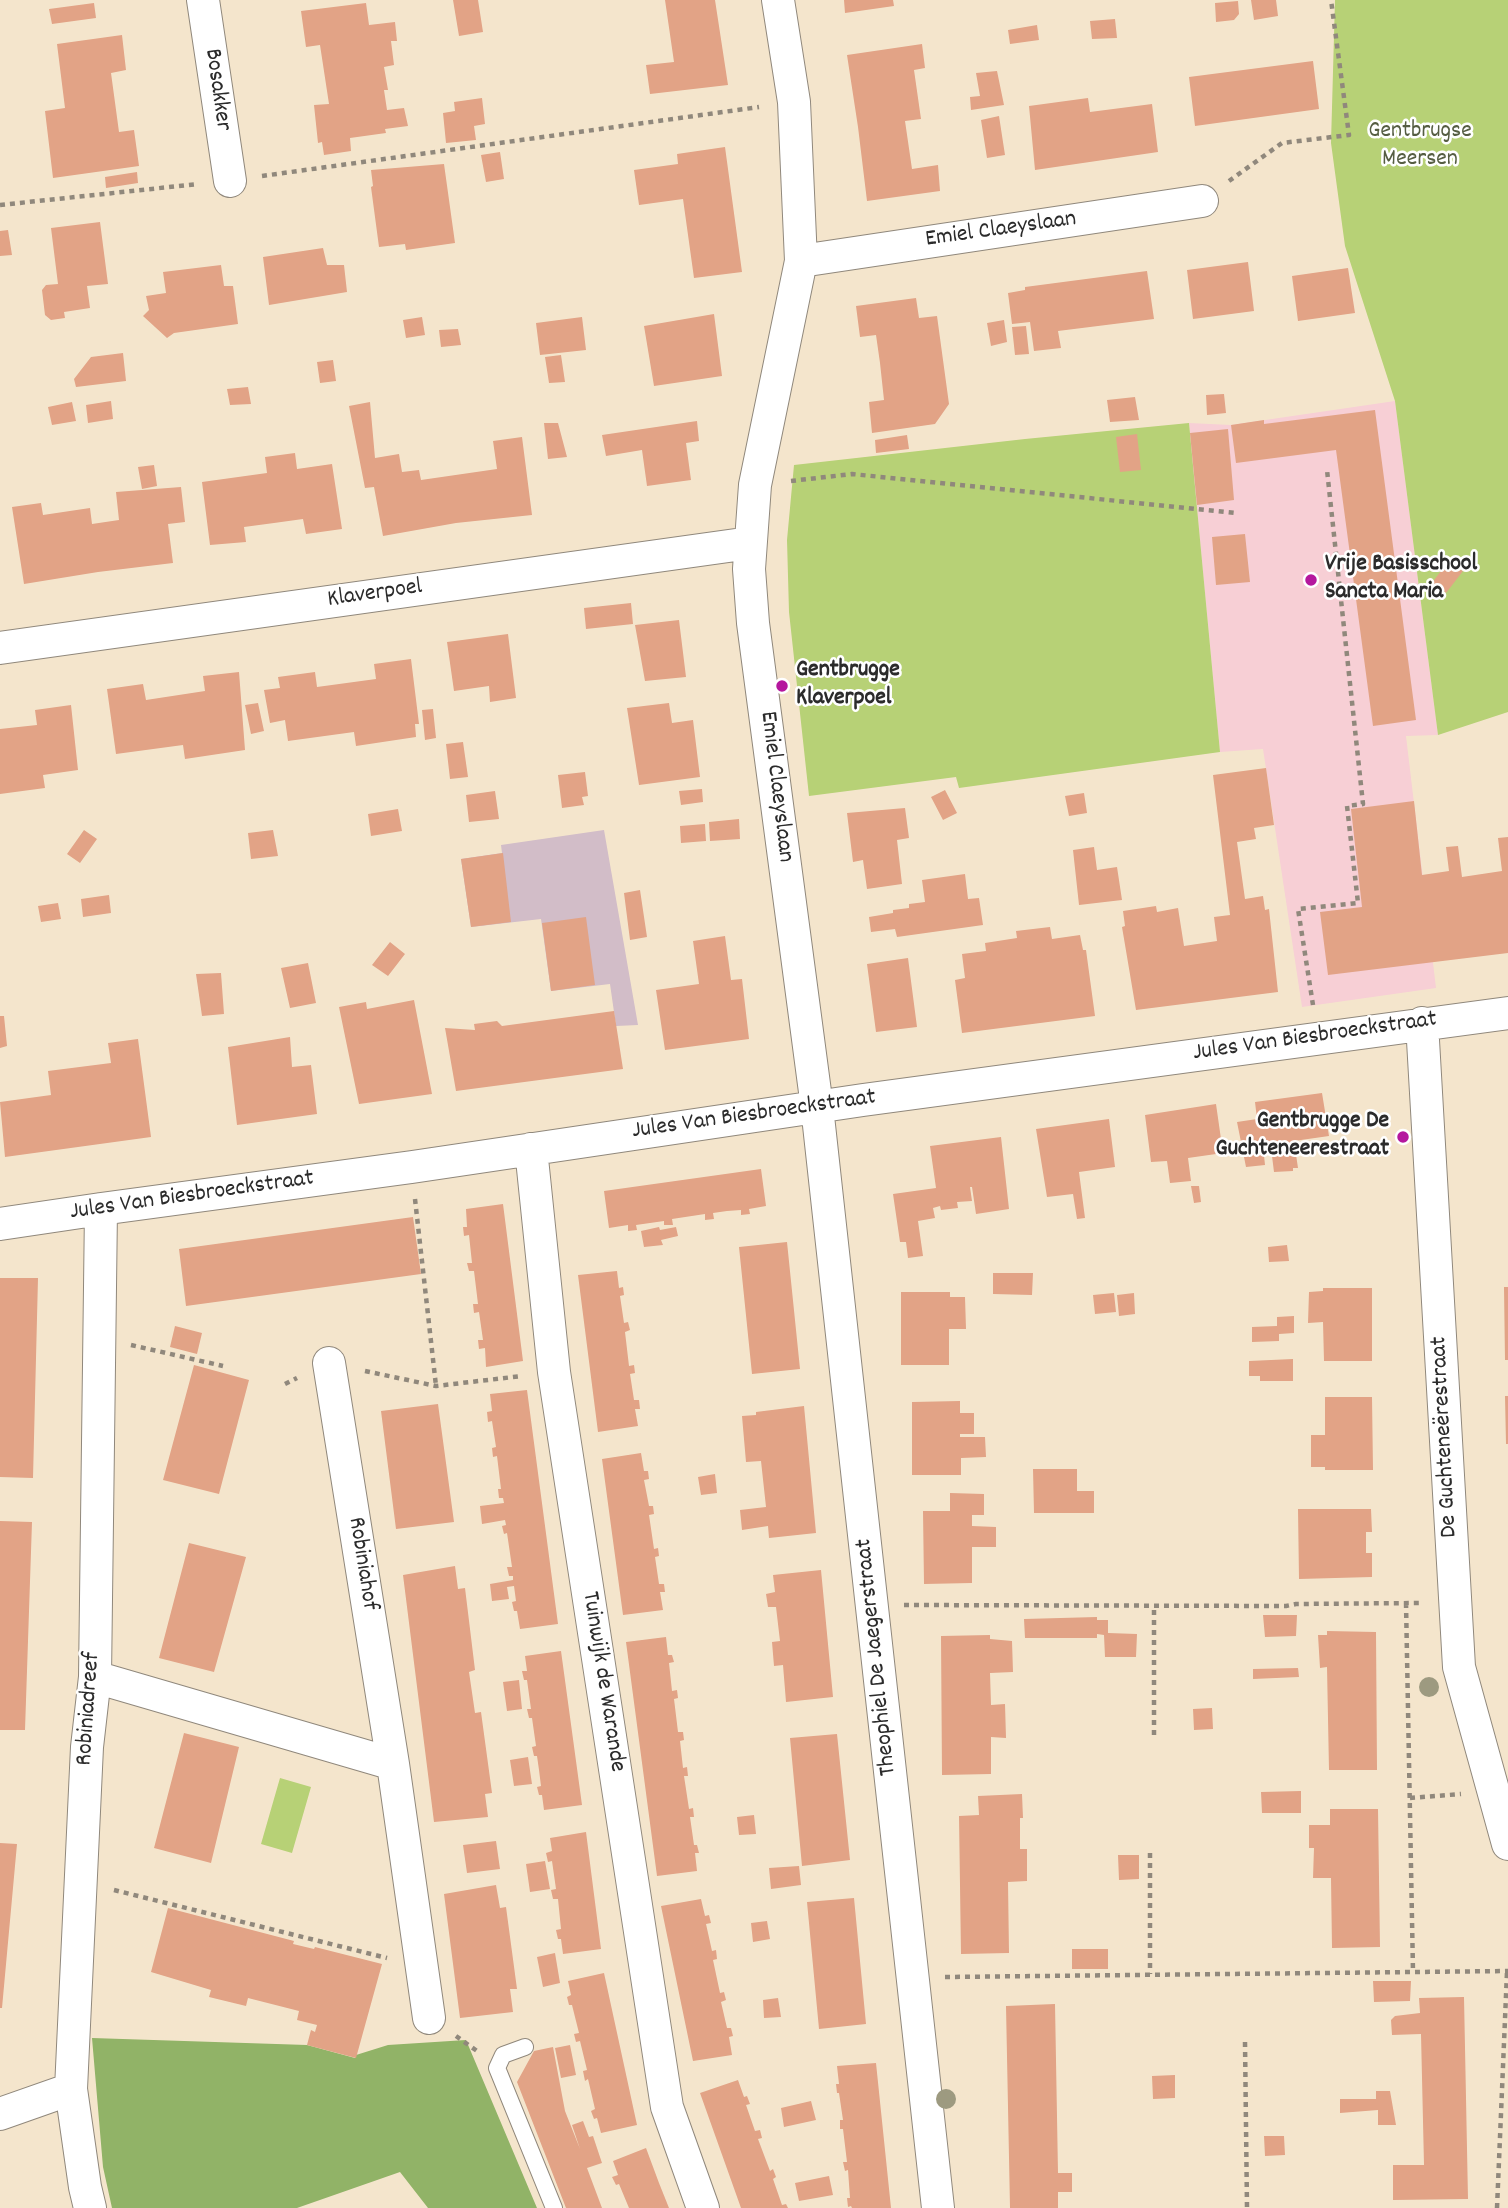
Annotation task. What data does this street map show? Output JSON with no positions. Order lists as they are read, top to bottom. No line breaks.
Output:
{"streets":{"street":["Bosakker","Emiel Claeyslaan","Klaverpoel","Jules Van Biesbroeckstraat","De Guchteneërestraat","Robiniahof","Theophiel De Jaegerstraat","Tuinwijk de Warande","Robiniadreef"]},"crossings":[["Emiel Claeyslaan","Klaverpoel"],["Emiel Claeyslaan","Jules Van Biesbroeckstraat"],["Emiel Claeyslaan","Theophiel De Jaegerstraat"],["Jules Van Biesbroeckstraat","De Guchteneërestraat"],["Jules Van Biesbroeckstraat","Theophiel De Jaegerstraat"],["Jules Van Biesbroeckstraat","Tuinwijk de Warande"],["Jules Van Biesbroeckstraat","Robiniadreef"]],"parks":["Gentbrugse Meersen"],"places":["Vrije Basisschool Sancta Maria","Gentbrugge Klaverpoel","Gentbrugge De Guchteneerestraat"]}
